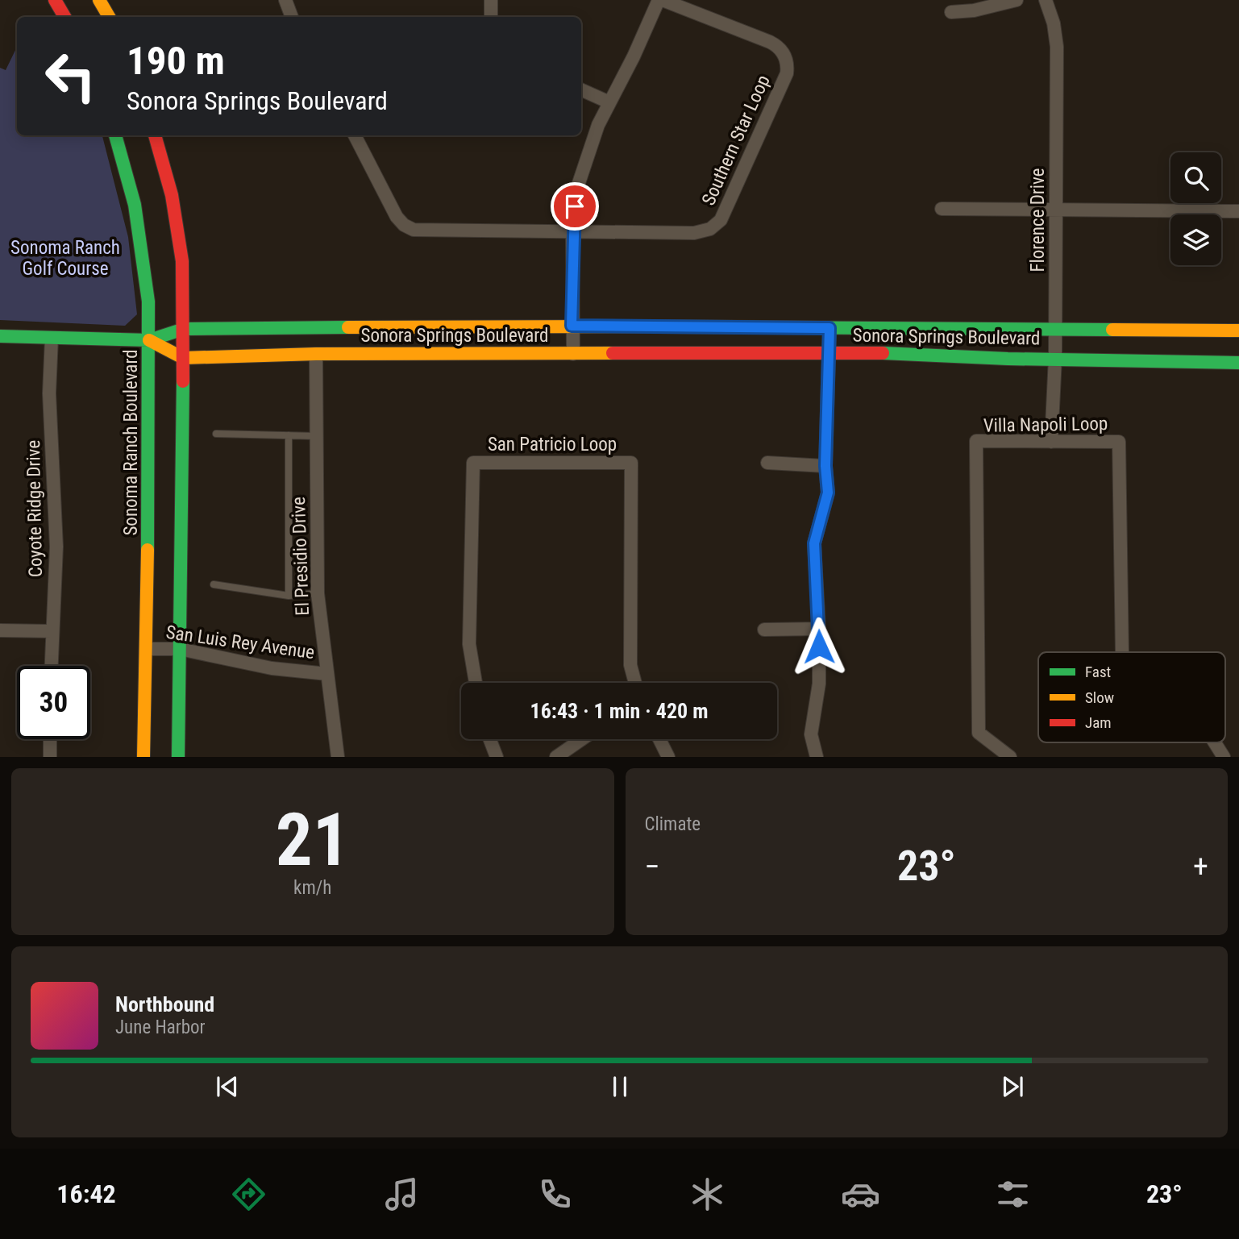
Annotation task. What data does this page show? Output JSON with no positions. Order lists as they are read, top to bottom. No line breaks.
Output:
{"streets":{"street":["Southern Star Loop","Florence Drive","Sonora Springs Boulevard","Villa Napoli Loop","Sonoma Ranch Boulevard","San Patricio Loop","Coyote Ridge Drive","El Presidio Drive","San Luis Rey Avenue"]},"crossings":[["Florence Drive","Sonora Springs Boulevard"],["Florence Drive","Villa Napoli Loop"],["Sonora Springs Boulevard","Sonoma Ranch Boulevard"],["Sonora Springs Boulevard","Coyote Ridge Drive"],["Sonora Springs Boulevard","El Presidio Drive"],["Sonoma Ranch Boulevard","San Luis Rey Avenue"],["El Presidio Drive","San Luis Rey Avenue"]],"parks":["Sonoma Ranch Golf Course"],"legend":["Fast","Slow","Jam"],"page":{"turn":["190 m","Sonora Springs Boulevard"],"limit":"30","trip":"16:43 · 1 min · 420 m","tile":[["21","km/h"],"Climate"],"heat":["−","23°","+"],"song":["Northbound","June Harbor"],"tabs":["16:42","23°"]}}
